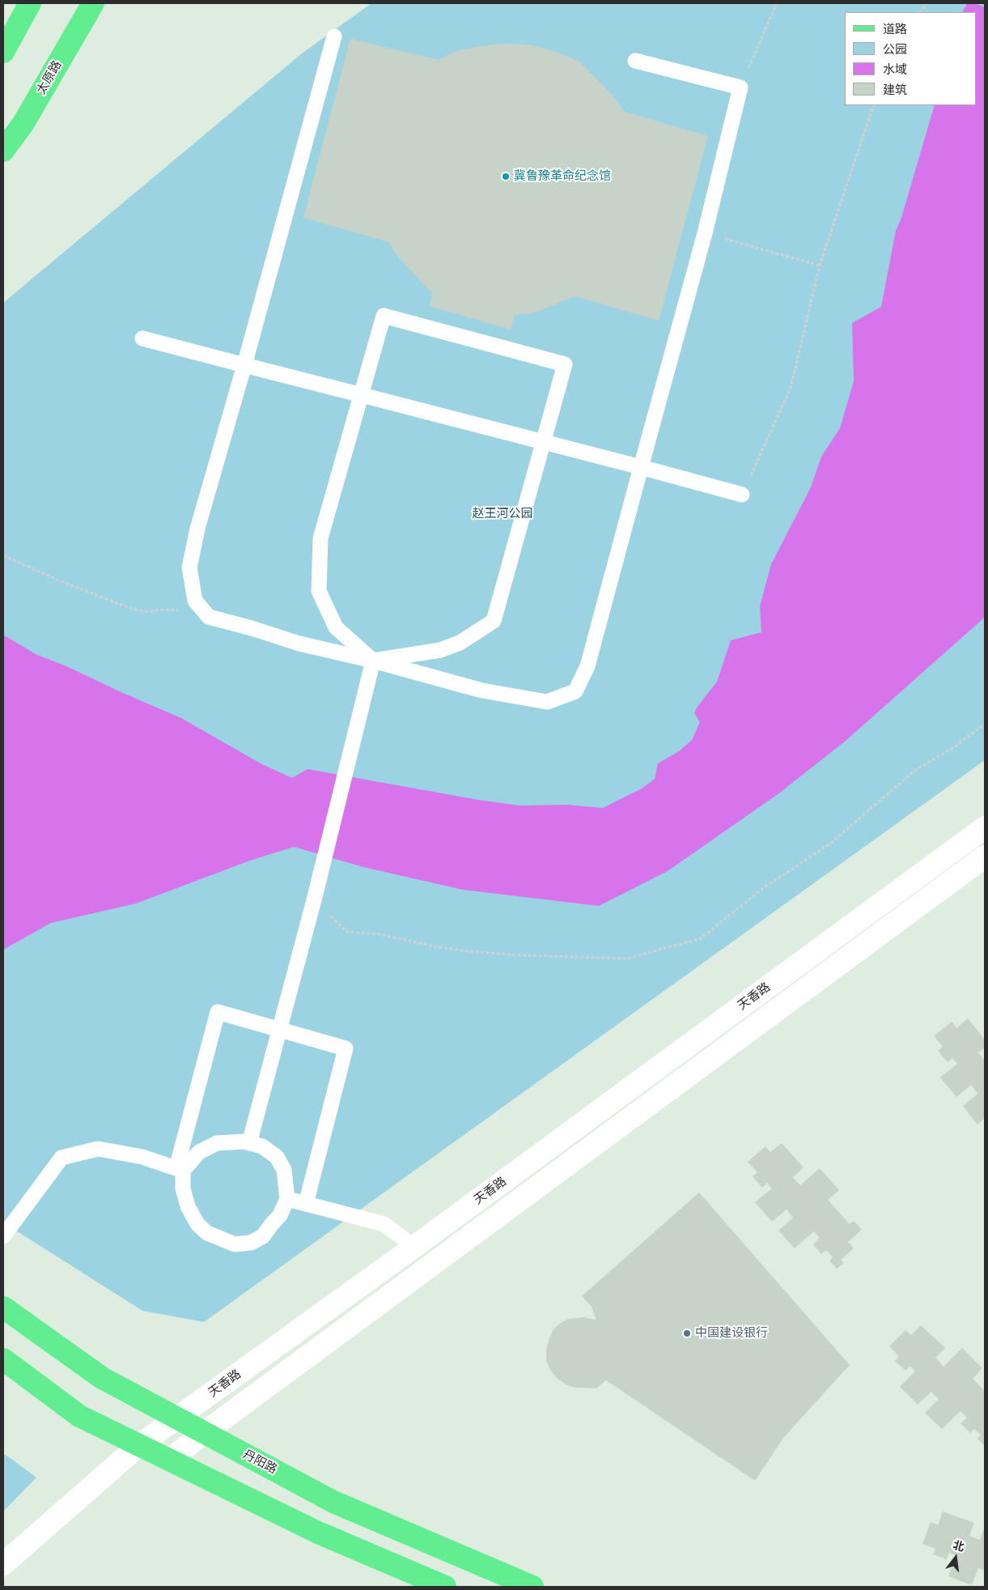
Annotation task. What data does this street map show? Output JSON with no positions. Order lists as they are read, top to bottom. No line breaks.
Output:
{"streets":{"main road":["太原路","天香路","丹阳路"]},"crossings":[["天香路","丹阳路"]],"parks":["赵王河公园"],"places":["冀鲁豫革命纪念馆","中国建设银行"],"legend":["道路","公园","水域","建筑"],"north":"top"}
